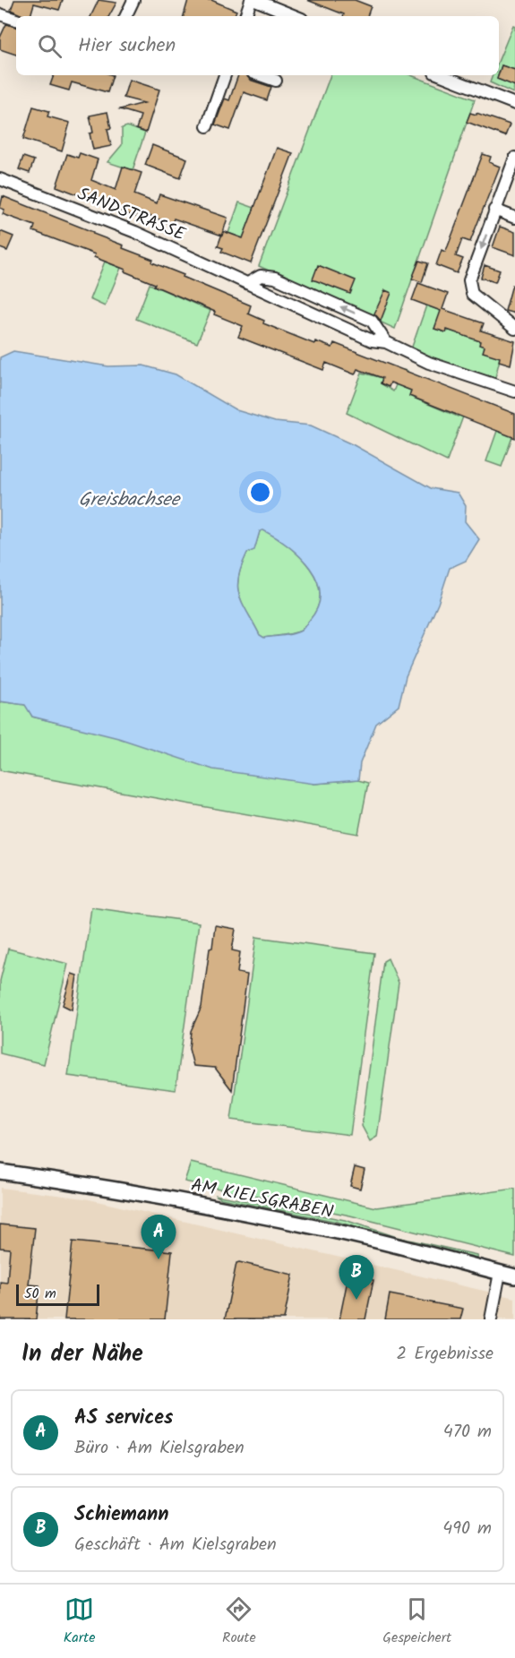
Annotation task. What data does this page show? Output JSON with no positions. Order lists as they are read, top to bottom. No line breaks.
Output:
{"streets":{"street":["SANDSTRASSE","AM KIELSGRABEN"]},"water":["Greisbachsee"],"scale_bar":"50 m","page":{"search":"Hier suchen","pins":["A","B"],"scale":"50 m","heading":["In der Nähe","2 Ergebnisse"],"list":[{"mark":"A","name":"AS services","note":"Büro · Am Kielsgraben","value":"470 m"},{"mark":"B","name":"Schiemann","note":"Geschäft · Am Kielsgraben","value":"490 m"}],"nav":["Karte","Route","Gespeichert"]}}
